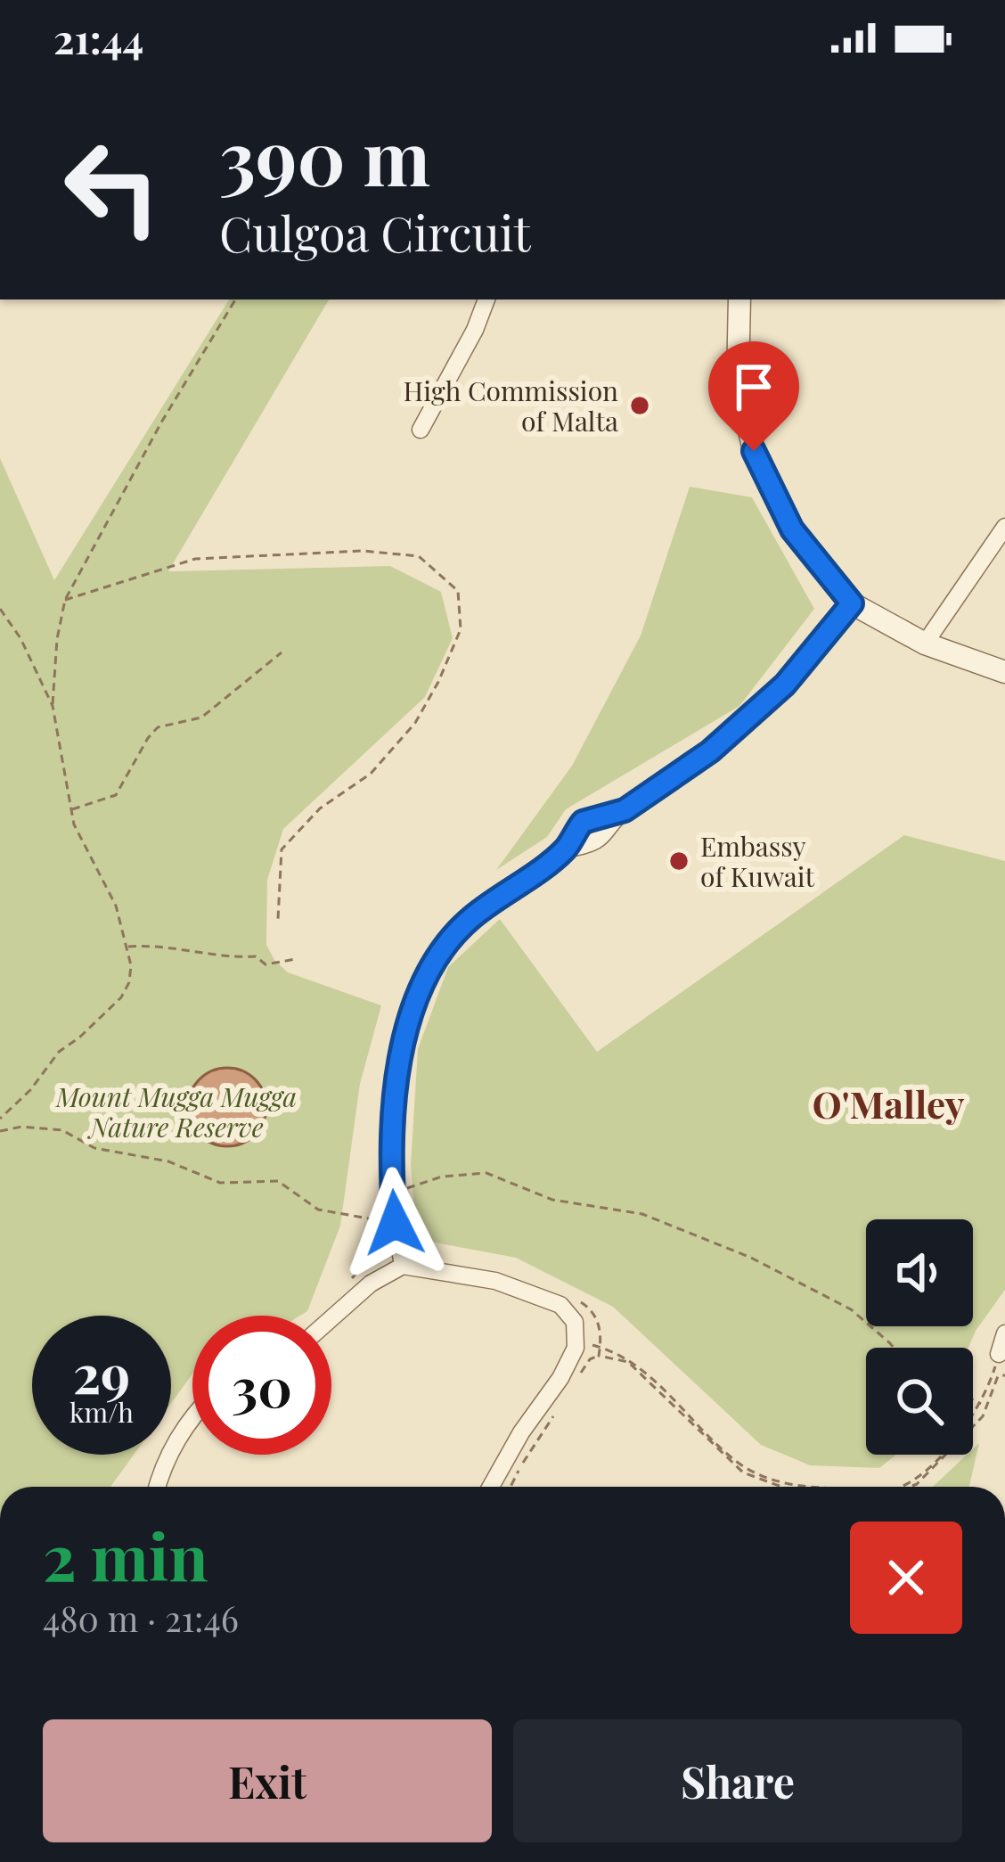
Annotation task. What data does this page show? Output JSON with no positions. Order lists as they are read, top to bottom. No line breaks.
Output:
{"districts":["O'Malley"],"parks":["Mount Mugga Mugga Nature Reserve"],"places":["High Commission of Malta","Embassy of Kuwait"],"page":{"status":"21:44","turn":["390 m","Culgoa Circuit"],"speed":"29 km/h","limit":"30","heading":["2 min","480 m · 21:46"],"buttons":["Exit","Share"]}}
